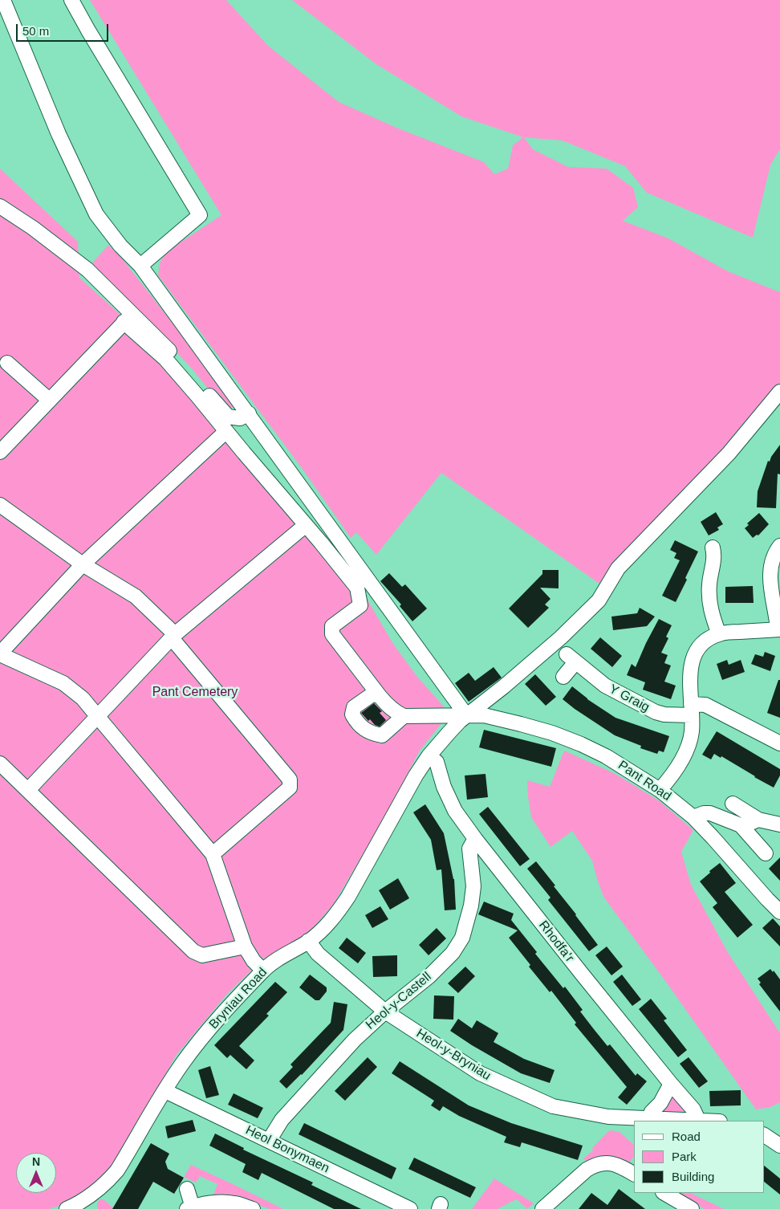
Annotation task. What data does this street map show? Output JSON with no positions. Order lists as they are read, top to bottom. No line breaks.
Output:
{"streets":{"street":["Y Graig","Pant Road","Rhodfa'r","Bryniau Road","Heol-y-Castell","Heol-y-Bryniau","Heol Bonymaen"]},"crossings":[["Pant Road","Bryniau Road"],["Rhodfa'r","Bryniau Road"],["Rhodfa'r","Heol-y-Castell"],["Rhodfa'r","Heol-y-Bryniau"],["Bryniau Road","Heol-y-Bryniau"],["Bryniau Road","Heol Bonymaen"],["Heol-y-Castell","Heol-y-Bryniau"],["Heol-y-Castell","Heol Bonymaen"]],"parks":["Pant Cemetery"],"legend":["Road","Park","Building"],"scale_bar":"50 m","north":"top"}
